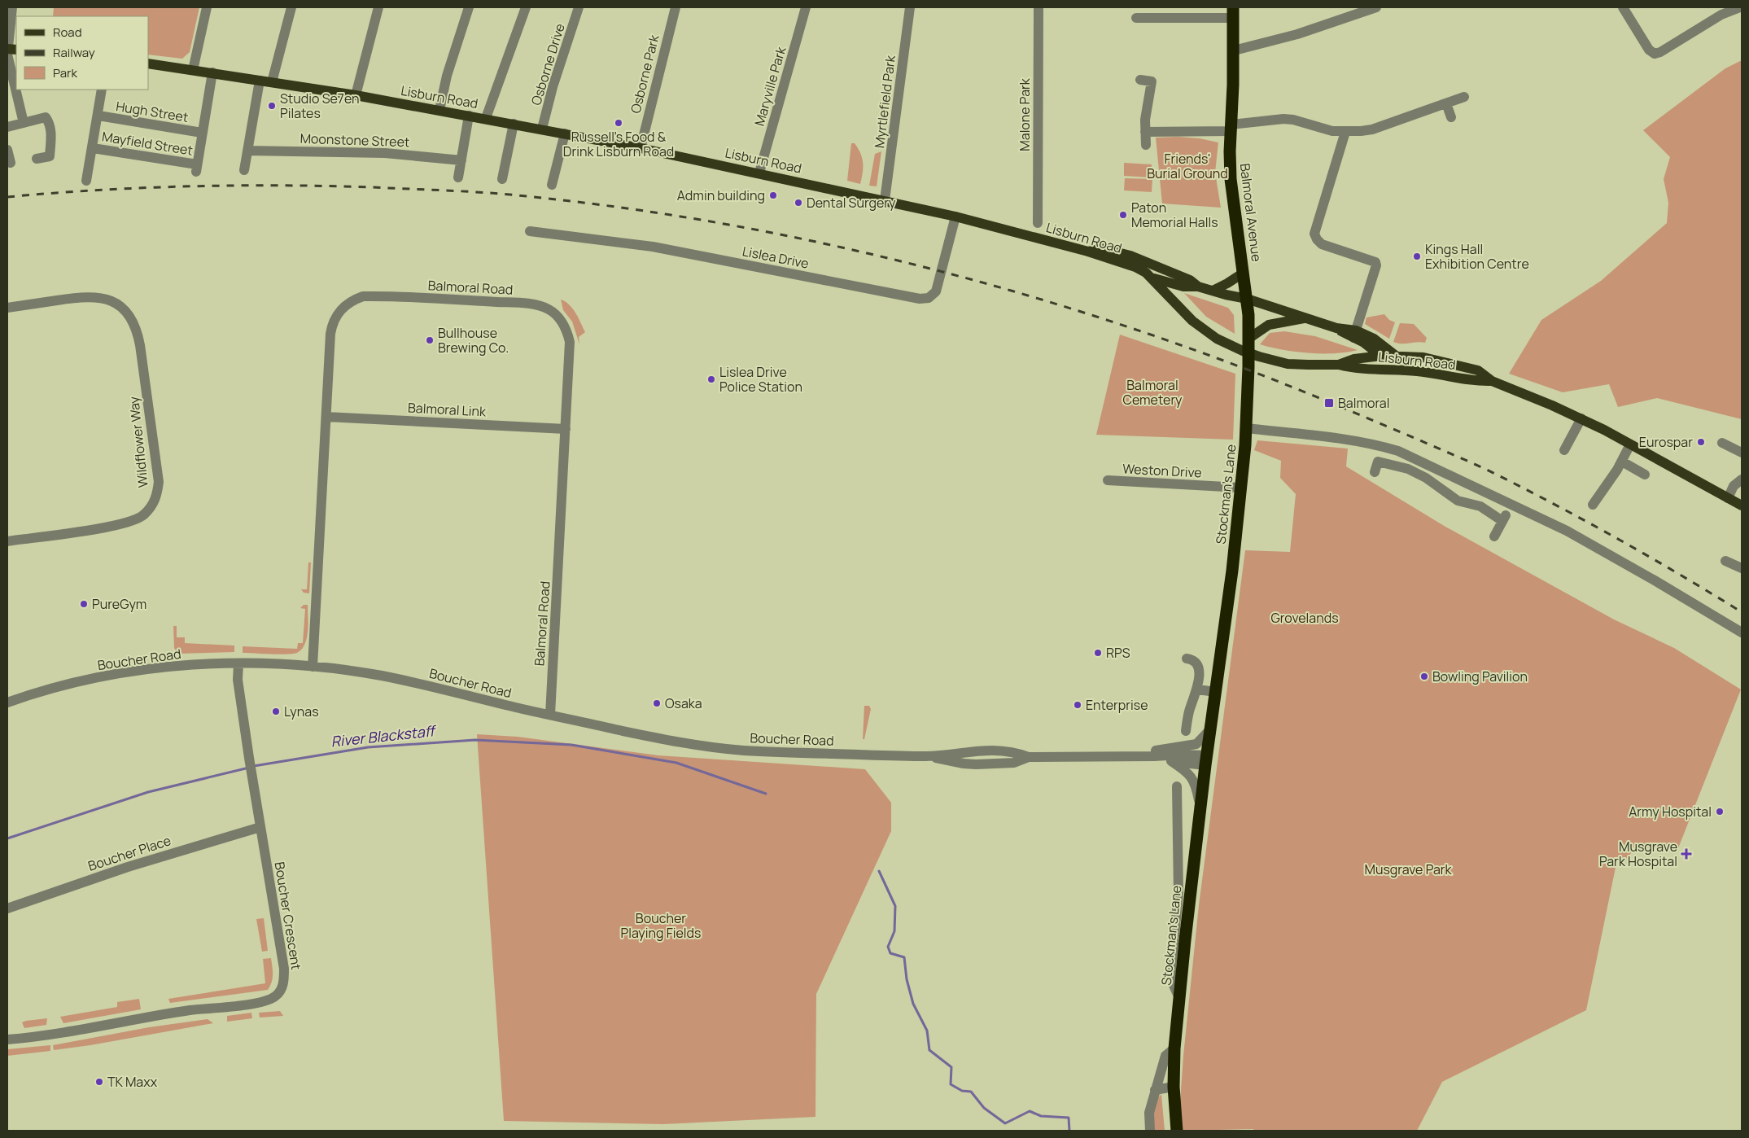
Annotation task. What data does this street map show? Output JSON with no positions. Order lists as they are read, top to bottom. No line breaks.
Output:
{"streets":{"highway":["Balmoral Avenue","Stockman's Lane"],"main road":["Lisburn Road"],"street":["Osborne Drive","Osborne Park","Maryville Park","Myrtlefield Park","Hugh Street","Malone Park","Moonstone Street","Mayfield Street","Lislea Drive","Balmoral Road","Balmoral Link","Wildflower Way","Weston Drive","Boucher Road","Boucher Place","Boucher Crescent"]},"crossings":[["Osborne Drive","Lisburn Road"],["Osborne Park","Lisburn Road"],["Maryville Park","Lisburn Road"],["Lisburn Road","Myrtlefield Park"],["Lisburn Road","Lislea Drive"],["Hugh Street","Mayfield Street"],["Balmoral Avenue","Stockman's Lane"],["Balmoral Road","Balmoral Link"],["Balmoral Road","Boucher Road"],["Weston Drive","Stockman's Lane"],["Stockman's Lane","Boucher Road"],["Boucher Road","Boucher Crescent"],["Boucher Place","Boucher Crescent"]],"water":["River Blackstaff"],"parks":["Friends' Burial Ground","Balmoral Cemetery","Grovelands","Musgrave Park","Boucher Playing Fields"],"places":{"other":["Studio Se7en Pilates","Russell's Food & Drink Lisburn Road","Admin building","Dental Surgery","Paton Memorial Halls","Kings Hall Exhibition Centre","Bullhouse Brewing Co.","Lislea Drive Police Station","Eurospar","PureGym","RPS","Bowling Pavilion","Osaka","Enterprise","Lynas","Army Hospital","TK Maxx"],"transit":["Balmoral"],"health":["Musgrave Park Hospital"]},"legend":["Road","Railway","Park"]}
